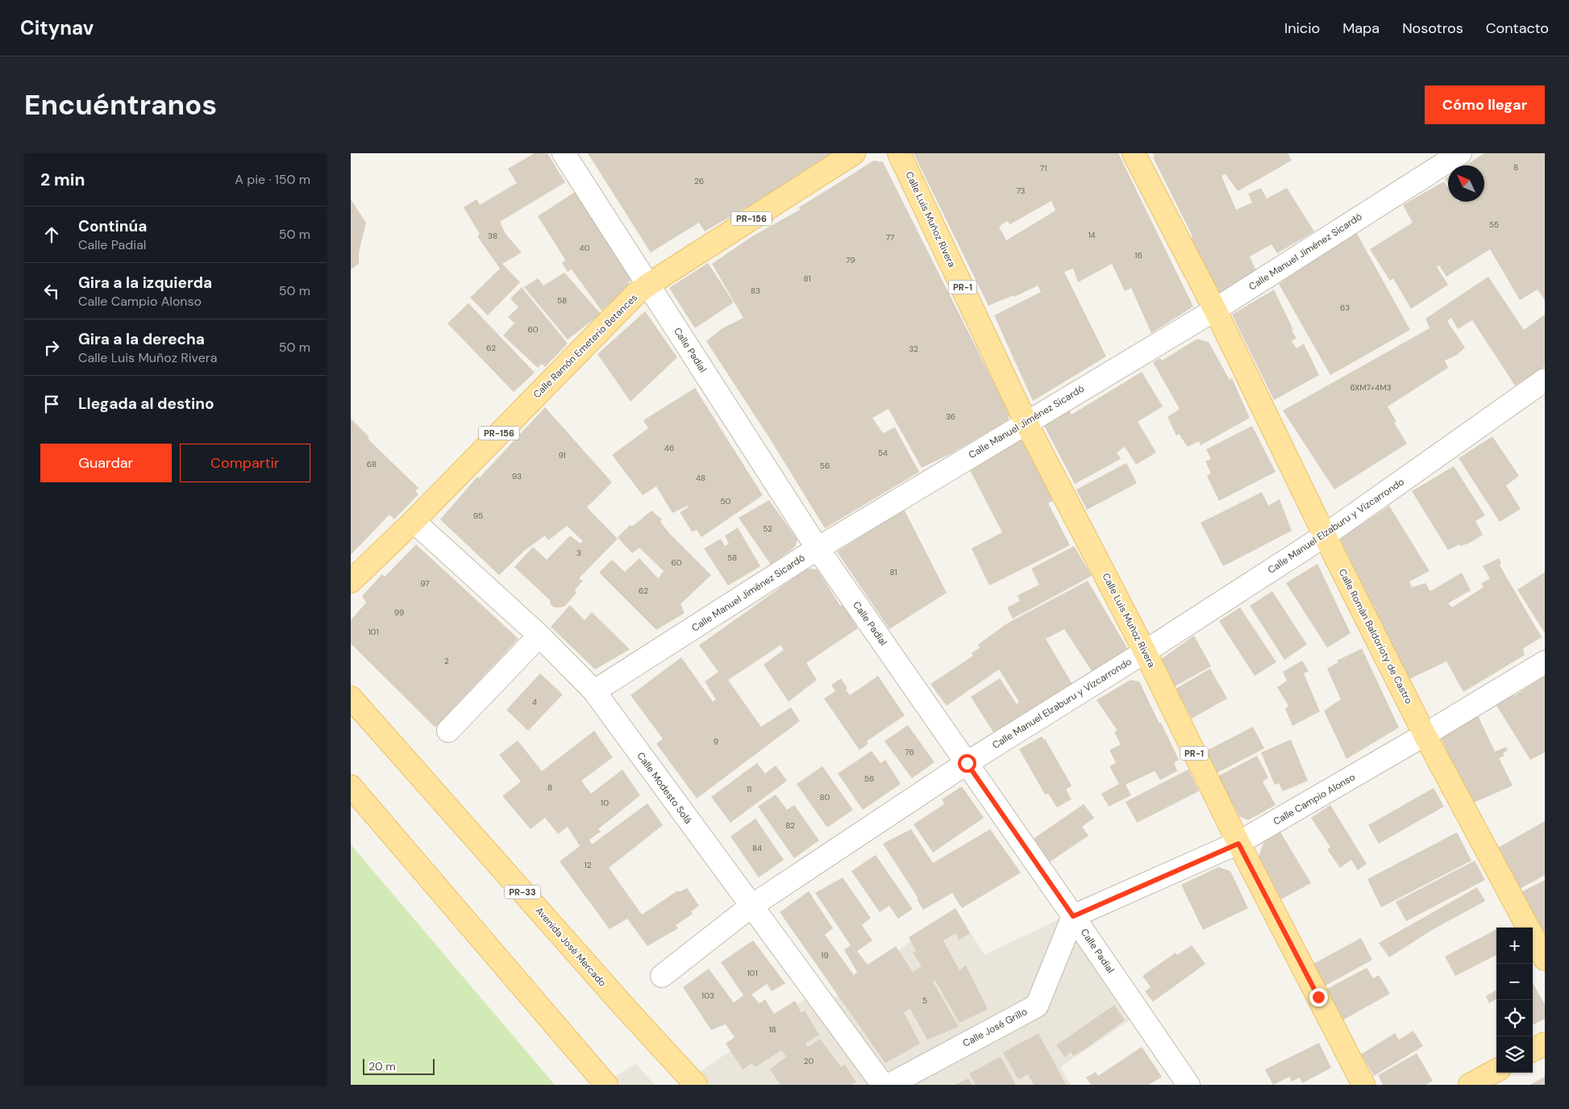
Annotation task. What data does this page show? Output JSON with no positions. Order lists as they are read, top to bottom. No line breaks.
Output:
{"streets":{"main road":["PR-156","Calle Luis Muñoz Rivera","PR-1","Calle Ramón Emeterio Betances","Calle Román Baldorioty de Castro","PR-33","Avenida José Mercado"],"street":["Calle Manuel Jiménez Sicardó","Calle Padial","Calle Manuel Elzaburu y Vizcarrondo","Calle Modesto Solá","Calle Campio Alonso","Calle José Grillo"]},"crossings":[["Calle Luis Muñoz Rivera","Calle Manuel Jiménez Sicardó"],["Calle Luis Muñoz Rivera","Calle Manuel Elzaburu y Vizcarrondo"],["Calle Luis Muñoz Rivera","Calle Campio Alonso"],["Calle Manuel Jiménez Sicardó","Calle Padial"],["Calle Manuel Jiménez Sicardó","Calle Román Baldorioty de Castro"],["Calle Manuel Jiménez Sicardó","Calle Modesto Solá"],["Calle Ramón Emeterio Betances","Calle Padial"],["Calle Ramón Emeterio Betances","Calle Modesto Solá"],["Calle Padial","Calle Manuel Elzaburu y Vizcarrondo"],["Calle Padial","Calle Campio Alonso"],["Calle Padial","Calle José Grillo"],["Calle Manuel Elzaburu y Vizcarrondo","Calle Román Baldorioty de Castro"],["Calle Manuel Elzaburu y Vizcarrondo","Calle Modesto Solá"],["Calle Román Baldorioty de Castro","Calle Campio Alonso"],["Calle Campio Alonso","Calle José Grillo"]],"house_numbers":["8","71","26","73","55","14","38","77","40","16","79","81","83","58","63","60","62","32","6XM7+4M3","36","46","54","91","68","56","93","48","50","95","52","3","58","60","81","97","62","99","101","2","4","9","76","56","8","11","80","10","82","84","12","19","101","103","5","18","20"],"scale_bar":"20 m","north":"top left","page":{"header":"Citynav","nav":["Inicio","Mapa","Nosotros","Contacto"],"buttons":["Cómo llegar",["Guardar","Compartir"]],"title":"Encuéntranos","heading":["2 min","A pie · 150 m"],"list":[["Continúa","Calle Padial","50 m"],["Gira a la izquierda","Calle Campio Alonso","50 m"],["Gira a la derecha","Calle Luis Muñoz Rivera","50 m"],"Llegada al destino"],"map_buttons":["+","−"],"scale":"20 m"}}
